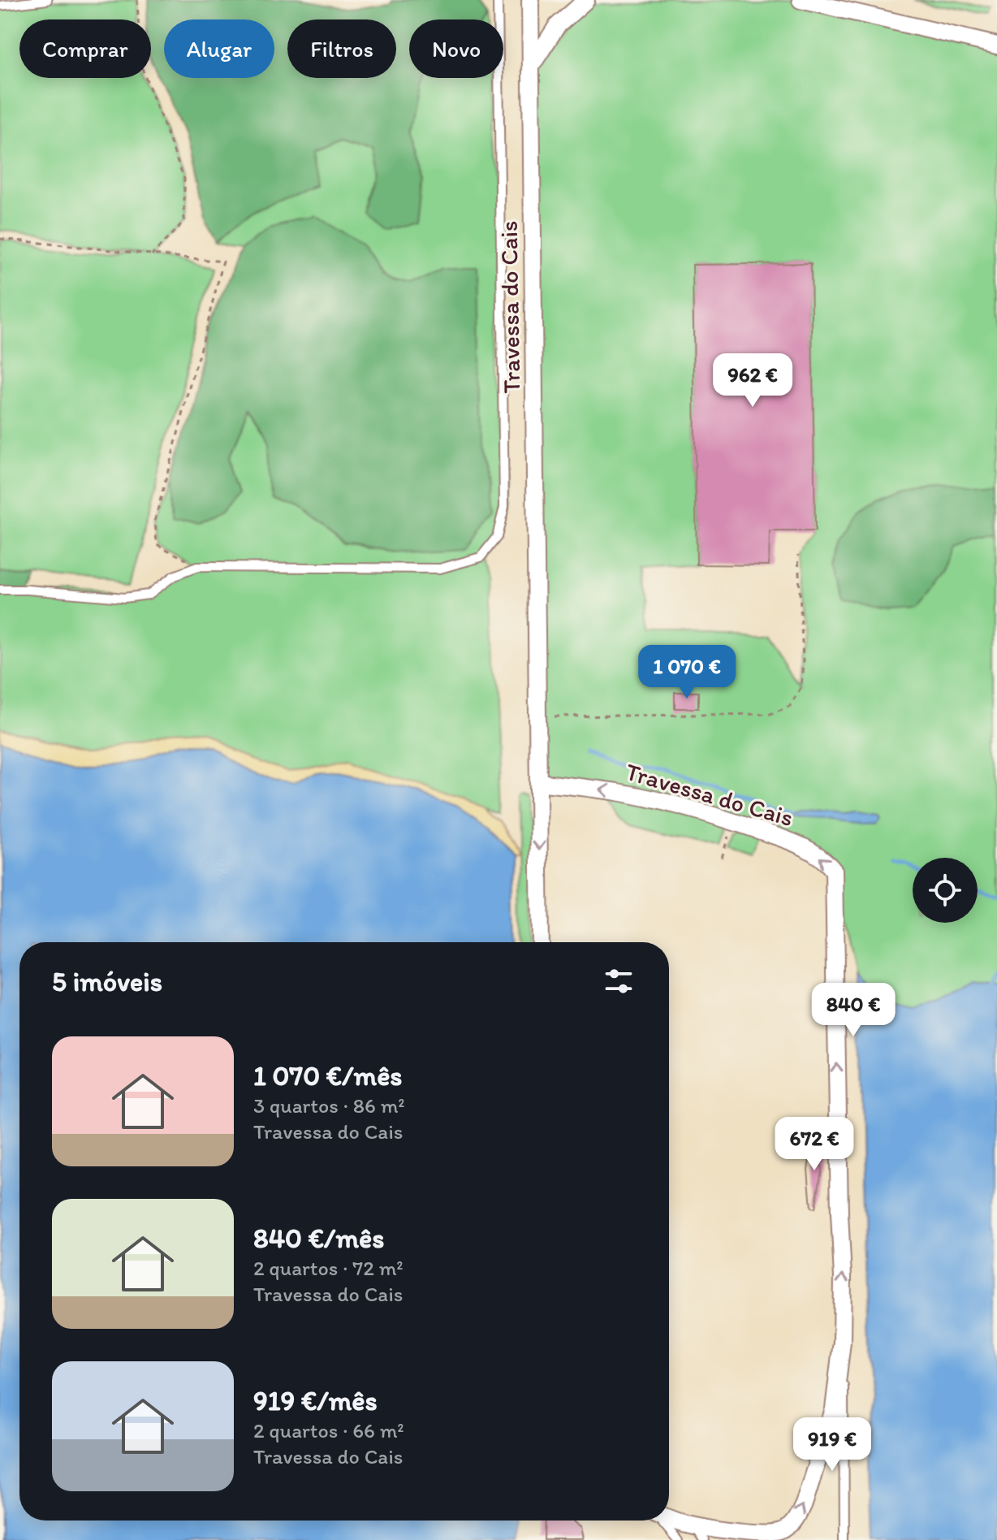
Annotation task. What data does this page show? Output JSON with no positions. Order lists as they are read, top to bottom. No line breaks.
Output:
{"streets":{"street":["Travessa do Cais"]},"page":{"chip":["Comprar","Alugar","Filtros","Novo"],"price":["962 €","1 070 €","840 €","672 €","919 €"],"heading":"5 imóveis","list":[{"name":"1 070 €/mês","note":"3 quartos · 86 m² · Travessa do Cais"},{"name":"840 €/mês","note":"2 quartos · 72 m² · Travessa do Cais"},{"name":"919 €/mês","note":"2 quartos · 66 m² · Travessa do Cais"}]}}
